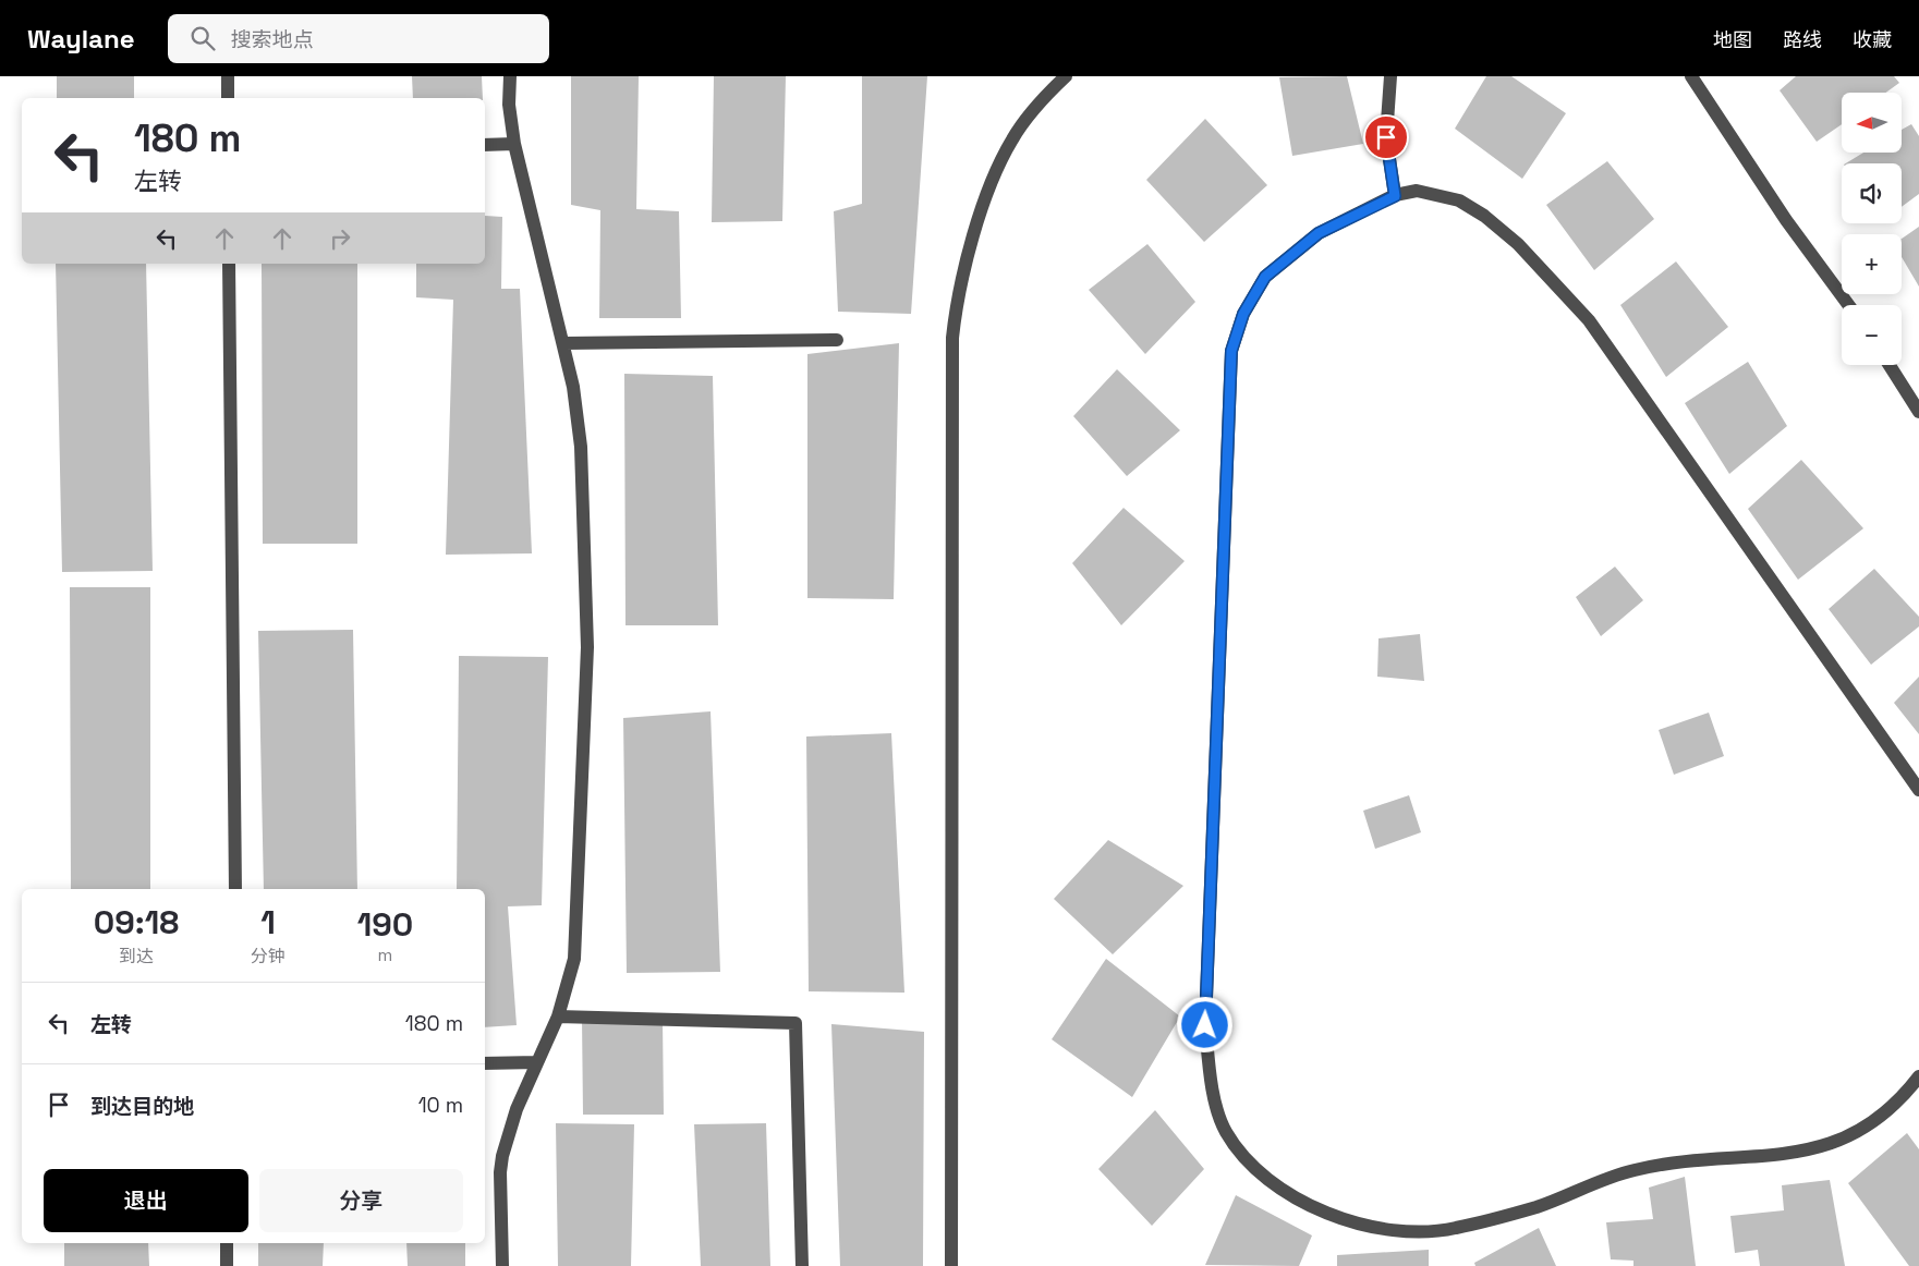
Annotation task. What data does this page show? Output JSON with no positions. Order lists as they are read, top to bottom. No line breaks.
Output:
{"north":"left","page":{"header":"Waylane","search":"搜索地点","nav":["地图","路线","收藏"],"map_buttons":["+","−"],"turn":["180 m","左转"],"eta":["09:18","到达","1","分钟","190","m"],"list":[{"name":"左转","value":"180 m"},{"name":"到达目的地","value":"10 m"}],"buttons":["退出","分享"]}}
